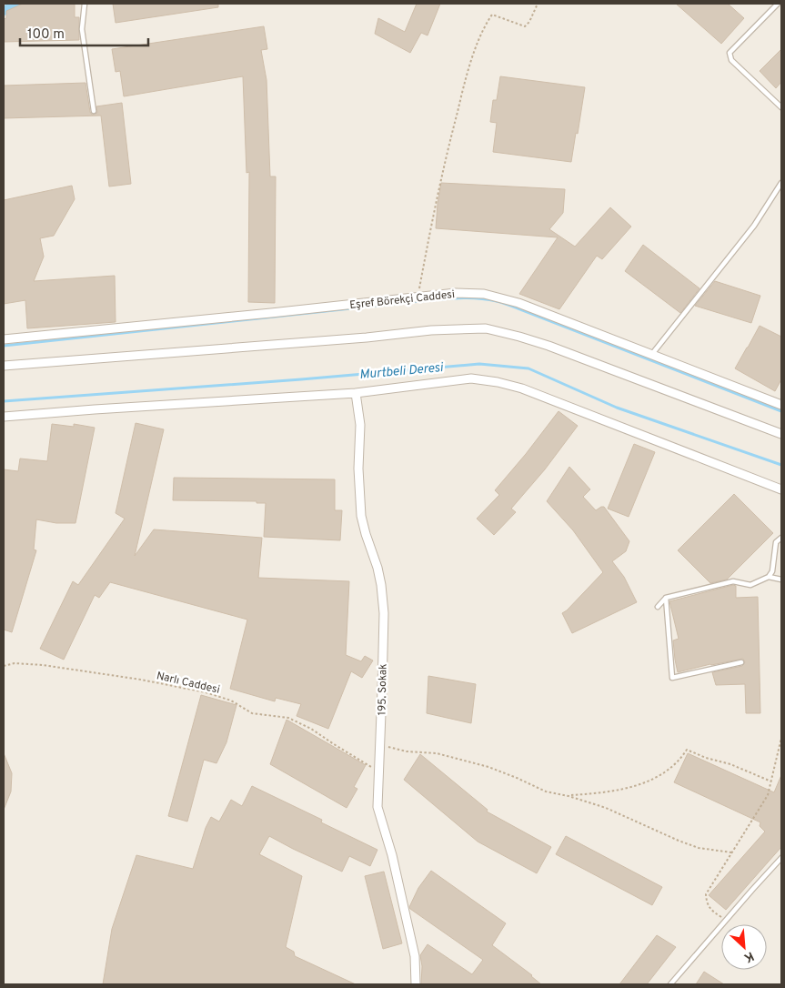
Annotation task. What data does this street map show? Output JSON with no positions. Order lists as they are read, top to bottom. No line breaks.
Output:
{"streets":{"street":["Eşref Börekçi Caddesi","195. Sokak"],"path":["Narlı Caddesi"]},"crossings":[["Narlı Caddesi","195. Sokak"]],"water":["Murtbeli Deresi"],"scale_bar":"100 m","north":"bottom right"}
